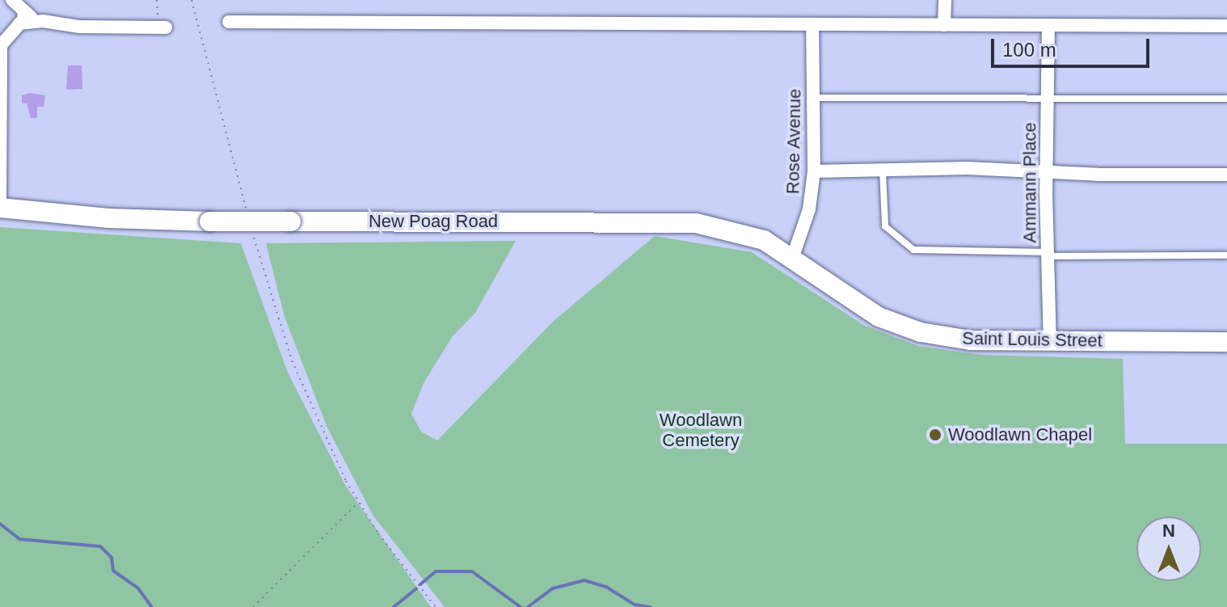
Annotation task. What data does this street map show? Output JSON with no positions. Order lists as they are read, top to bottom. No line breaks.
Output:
{"streets":{"main road":["New Poag Road","Saint Louis Street"],"street":["Rose Avenue","Ammann Place"]},"crossings":[["Rose Avenue","New Poag Road"],["Ammann Place","Saint Louis Street"],["New Poag Road","Saint Louis Street"]],"parks":["Woodlawn Cemetery"],"places":["Woodlawn Chapel"],"scale_bar":"100 m","north":"top"}
